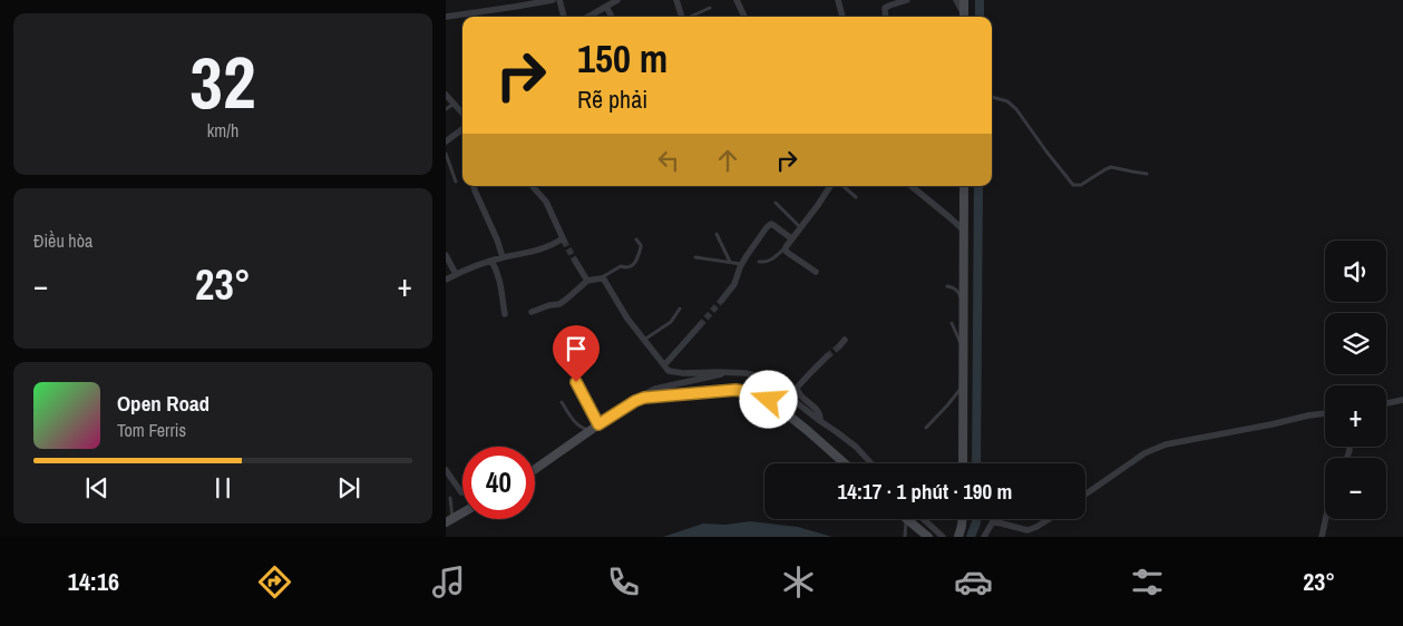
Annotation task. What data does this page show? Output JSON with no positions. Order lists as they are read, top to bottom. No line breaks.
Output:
{"page":{"tile":[["32","km/h"],"Điều hòa"],"turn":["150 m","Rẽ phải"],"map_buttons":["+","−"],"heat":["−","23°","+"],"song":["Open Road","Tom Ferris"],"limit":"40","trip":"14:17 · 1 phút · 190 m","tabs":["14:16","23°"]}}
